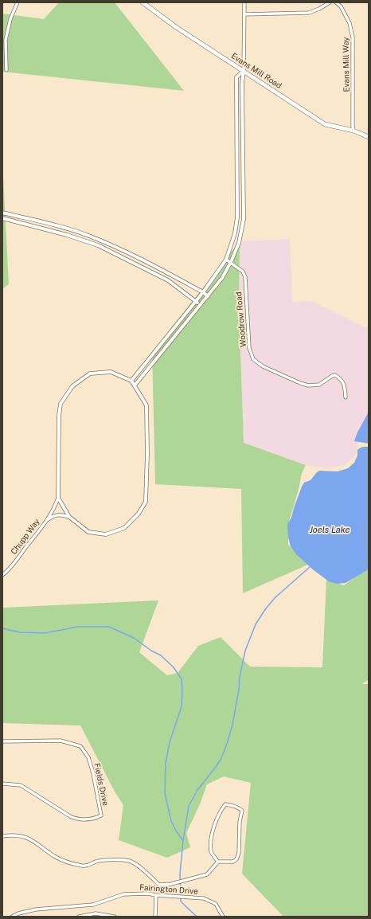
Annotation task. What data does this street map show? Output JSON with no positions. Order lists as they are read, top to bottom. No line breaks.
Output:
{"streets":{"main road":["Evans Mill Road"],"street":["Evans Mill Way","Woodrow Road","Chupp Way","Fields Drive","Fairington Drive"]},"crossings":[["Evans Mill Way","Evans Mill Road"]],"water":["Joels Lake"]}
